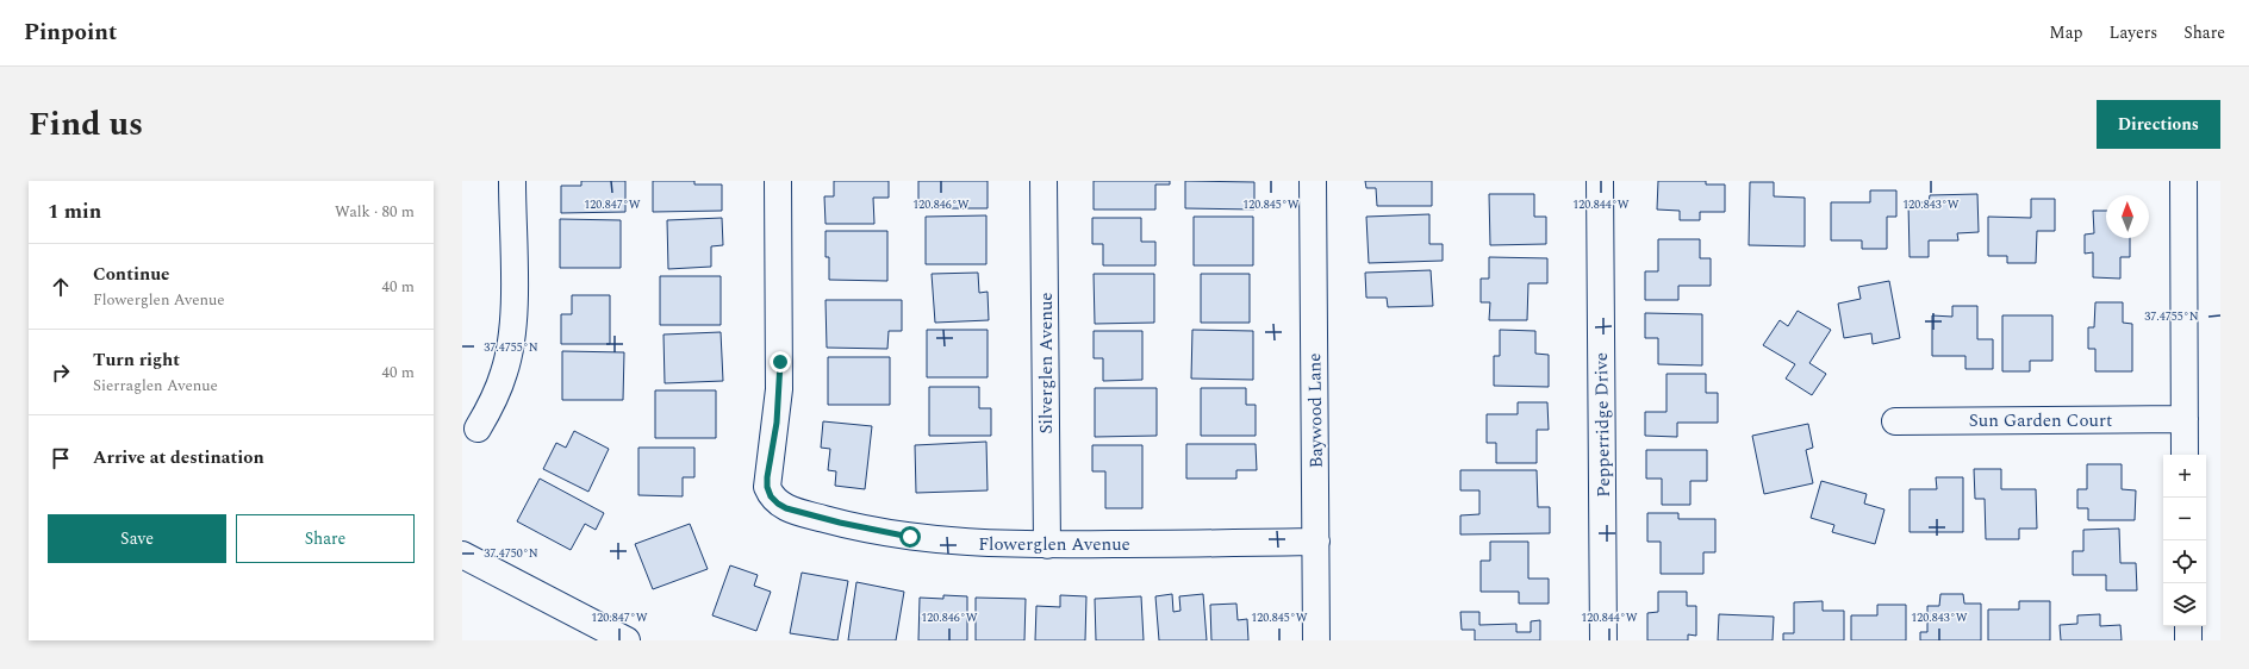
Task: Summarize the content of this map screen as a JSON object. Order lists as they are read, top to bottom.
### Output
{
  "streets": {
    "street": [
      "Silverglen Avenue",
      "Baywood Lane",
      "Sun Garden Court",
      "Pepperridge Drive",
      "Flowerglen Avenue"
    ]
  },
  "crossings": [
    ["Silverglen Avenue", "Flowerglen Avenue"],
    ["Baywood Lane", "Flowerglen Avenue"]
  ],
  "north": "top",
  "page": {
    "header": "Pinpoint",
    "nav": ["Map", "Layers", "Share"],
    "title": "Find us",
    "buttons": [
      "Directions",
      ["Save", "Share"]
    ],
    "heading": ["1 min", "Walk · 80 m"],
    "list": [
      ["Continue", "Flowerglen Avenue", "40 m"],
      ["Turn right", "Sierraglen Avenue", "40 m"],
      "Arrive at destination"
    ],
    "map_buttons": ["+", "−"]
  },
  "coordinates": [
    "120.847°W",
    "120.846°W",
    "120.845°W",
    "120.844°W",
    "120.843°W",
    "37.4755°N",
    "37.4750°N"
  ]
}
